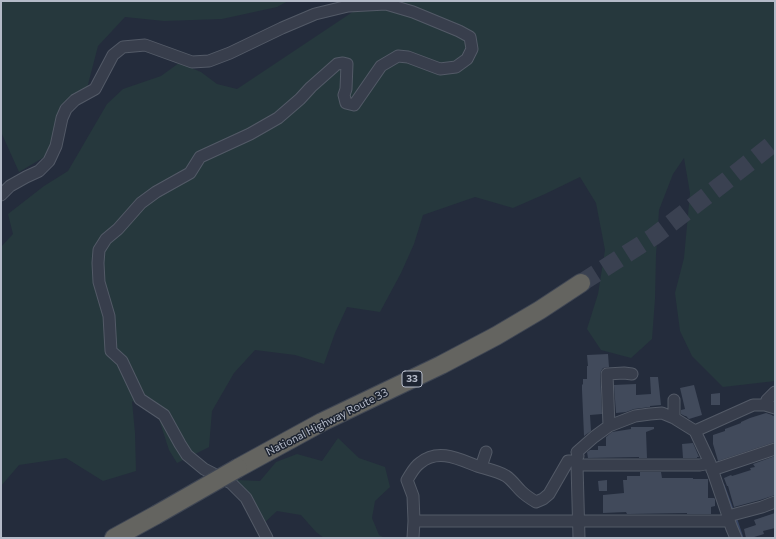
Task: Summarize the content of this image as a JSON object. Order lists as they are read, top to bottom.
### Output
{
  "streets": {
    "highway": ["33", "National Highway Route 33"]
  }
}
